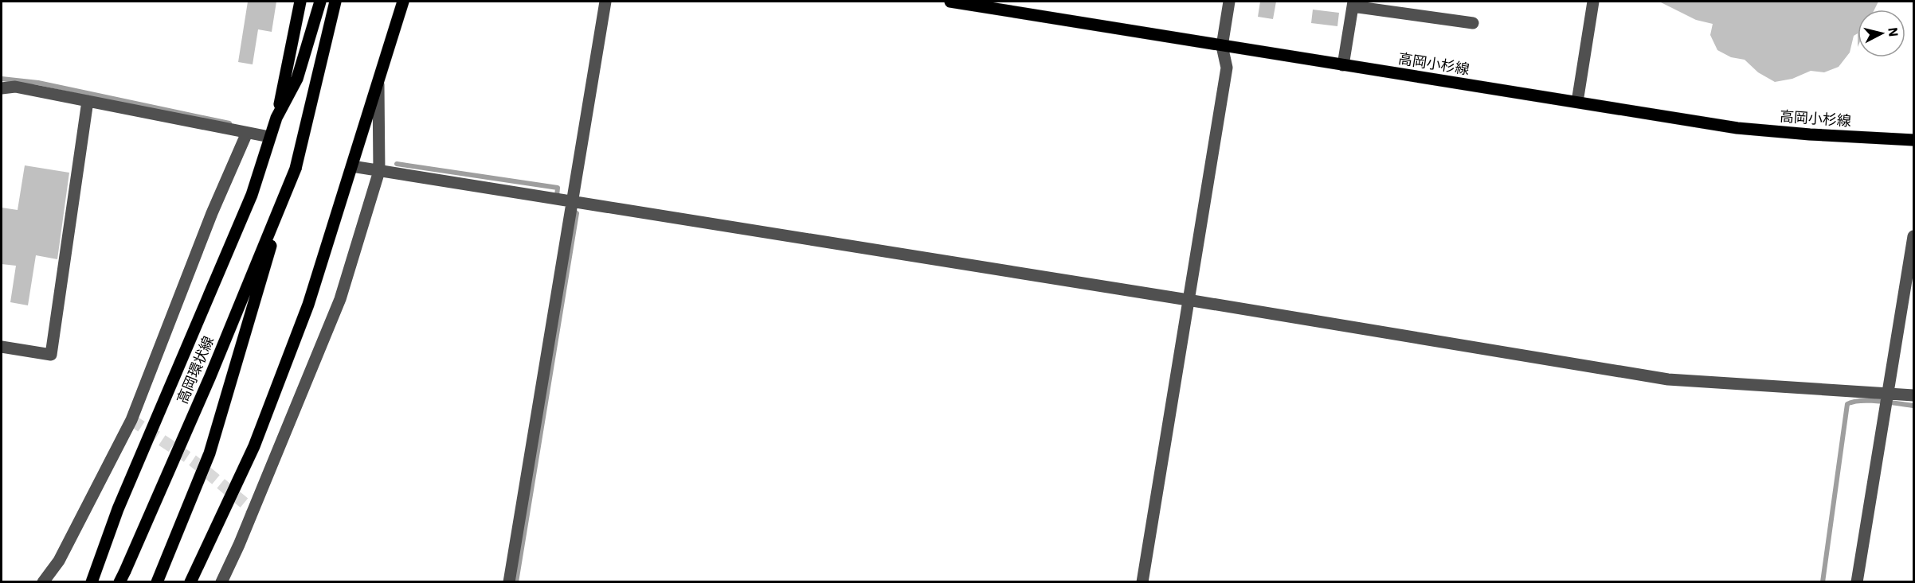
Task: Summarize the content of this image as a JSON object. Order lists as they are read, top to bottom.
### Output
{
  "streets": {
    "main road": ["高岡小杉線", "高岡環状線"]
  },
  "north": "right"
}
